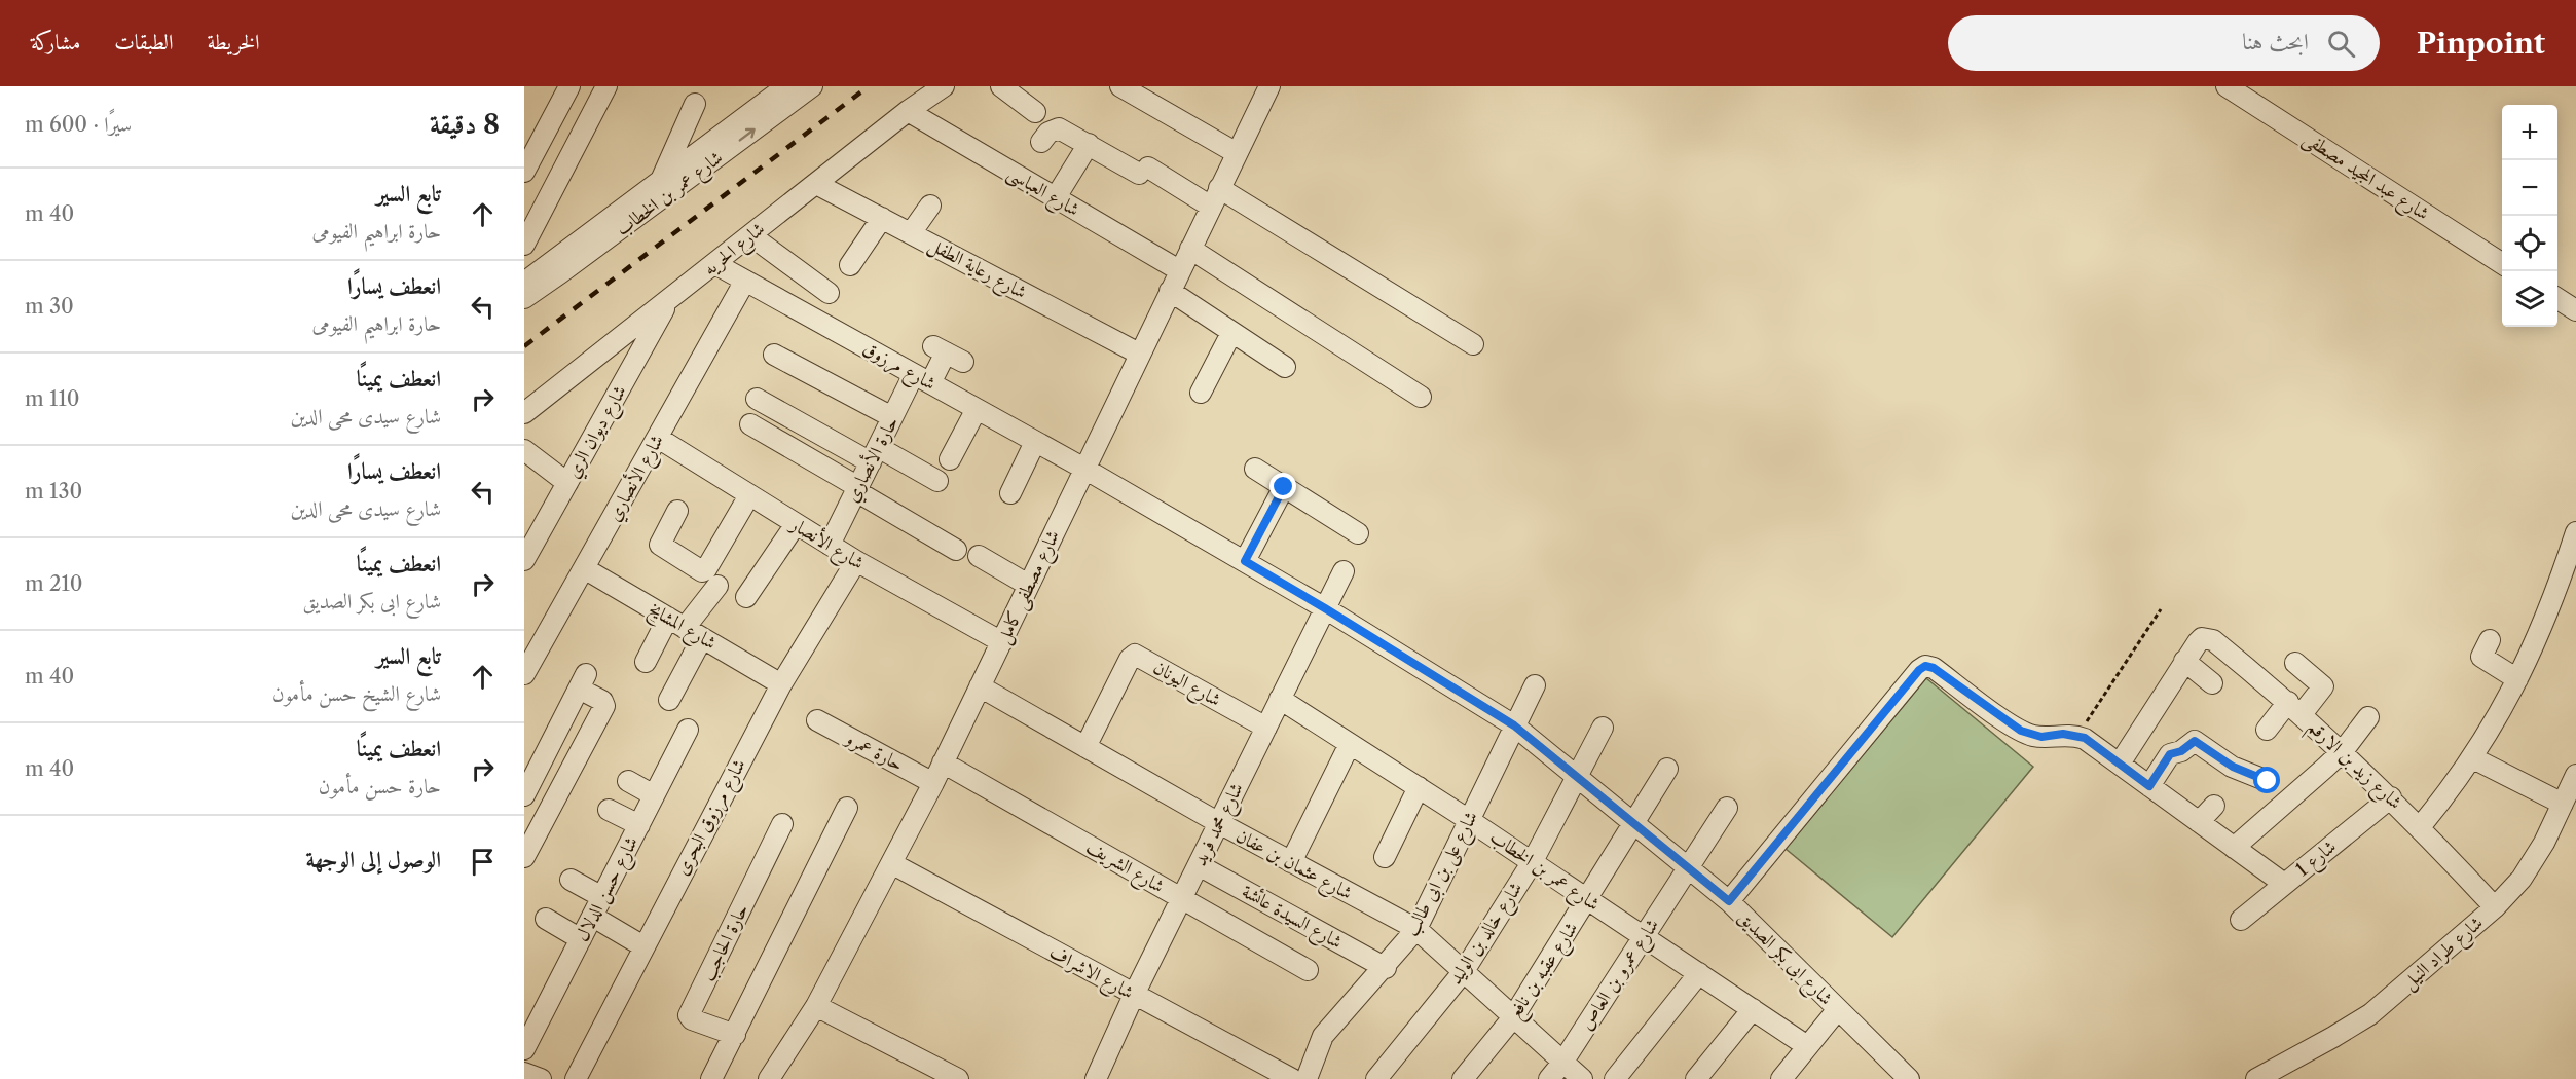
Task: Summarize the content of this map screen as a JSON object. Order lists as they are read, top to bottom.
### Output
{
  "streets": {
    "street": [
      "شارع عبد المجيد مصطفى",
      "شارع العباسى",
      "شارع عمر بن الخطاب",
      "شارع الحريه",
      "شارع رعاية الطفل",
      "شارع مرزوق",
      "شارع ديوان الري",
      "حارة الأنصاري",
      "شارع الأنصاري",
      "شارع الأنصار",
      "شارع مصطفى كامل",
      "شارع المشايخ",
      "شارع اليونان",
      "حارة عمرو",
      "شارع زيد بن الارقم",
      "شارع مرزوق البحرى",
      "شارع محمد فريد",
      "شارع 1",
      "شارع عثمان بن عفان",
      "شارع الشريف",
      "شارع على بن ابى طالب",
      "شارع حسن الدلال",
      "شارع السيدة عائشة",
      "شارع خالد بن الوليد",
      "حارة الحاجب",
      "شارع طراد النيل",
      "شارع ابى بكر الصديق",
      "شارع عقبه بن نافع",
      "شارع الاشراف",
      "شارع عمرو بن العاص"
    ]
  },
  "crossings": [
    ["شارع العباسى", "شارع الحريه"],
    ["شارع العباسى", "شارع مصطفى كامل"],
    ["شارع عمر بن الخطاب", "شارع محمد فريد"],
    ["شارع عمر بن الخطاب", "شارع على بن ابى طالب"],
    ["شارع عمر بن الخطاب", "شارع خالد بن الوليد"],
    ["شارع عمر بن الخطاب", "شارع عقبه بن نافع"],
    ["شارع عمر بن الخطاب", "شارع عمرو بن العاص"],
    ["شارع الحريه", "شارع رعاية الطفل"],
    ["شارع الحريه", "شارع مرزوق"],
    ["شارع الحريه", "شارع ديوان الري"],
    ["شارع رعاية الطفل", "شارع مصطفى كامل"],
    ["شارع مرزوق", "حارة الأنصاري"],
    ["شارع مرزوق", "شارع الأنصاري"],
    ["شارع مرزوق", "شارع مصطفى كامل"],
    ["شارع مرزوق", "شارع ابى بكر الصديق"],
    ["حارة الأنصاري", "شارع الأنصار"],
    ["شارع الأنصاري", "شارع الأنصار"],
    ["شارع الأنصاري", "شارع المشايخ"],
    ["شارع الأنصار", "شارع مصطفى كامل"],
    ["شارع الأنصار", "شارع مرزوق البحرى"],
    ["شارع مصطفى كامل", "حارة عمرو"],
    ["شارع مصطفى كامل", "شارع عثمان بن عفان"],
    ["شارع مصطفى كامل", "شارع الشريف"],
    ["شارع مصطفى كامل", "شارع الاشراف"],
    ["شارع المشايخ", "شارع مرزوق البحرى"],
    ["شارع اليونان", "شارع محمد فريد"],
    ["شارع اليونان", "شارع عثمان بن عفان"],
    ["شارع زيد بن الارقم", "شارع 1"],
    ["شارع زيد بن الارقم", "شارع طراد النيل"],
    ["شارع محمد فريد", "شارع عثمان بن عفان"],
    ["شارع محمد فريد", "شارع الشريف"],
    ["شارع محمد فريد", "شارع السيدة عائشة"],
    ["شارع محمد فريد", "شارع ابى بكر الصديق"],
    ["شارع محمد فريد", "شارع الاشراف"],
    ["شارع عثمان بن عفان", "شارع على بن ابى طالب"],
    ["شارع عثمان بن عفان", "شارع خالد بن الوليد"],
    ["شارع عثمان بن عفان", "شارع عقبه بن نافع"],
    ["شارع عثمان بن عفان", "شارع عمرو بن العاص"],
    ["شارع على بن ابى طالب", "شارع السيدة عائشة"],
    ["شارع على بن ابى طالب", "شارع ابى بكر الصديق"],
    ["شارع خالد بن الوليد", "شارع ابى بكر الصديق"],
    ["شارع ابى بكر الصديق", "شارع عقبه بن نافع"],
    ["شارع ابى بكر الصديق", "شارع عمرو بن العاص"]
  ],
  "page": {
    "header": "Pinpoint",
    "search": "ابحث هنا",
    "nav": ["الخريطة", "الطبقات", "مشاركة"],
    "heading": ["8 دقيقة", "سيرًا · 600 m"],
    "map_buttons": ["+", "−"],
    "list": [
      ["تابع السير", "حارة ابراهيم الفيومى", "40 m"],
      ["انعطف يسارًا", "حارة ابراهيم الفيومى", "30 m"],
      ["انعطف يمينًا", "شارع سيدى محى الدين", "110 m"],
      ["انعطف يسارًا", "شارع سيدى محى الدين", "130 m"],
      ["انعطف يمينًا", "شارع ابى بكر الصديق", "210 m"],
      ["تابع السير", "شارع الشيخ حسن مأمون", "40 m"],
      ["انعطف يمينًا", "حارة حسن مأمون", "40 m"],
      "الوصول إلى الوجهة"
    ]
  }
}
